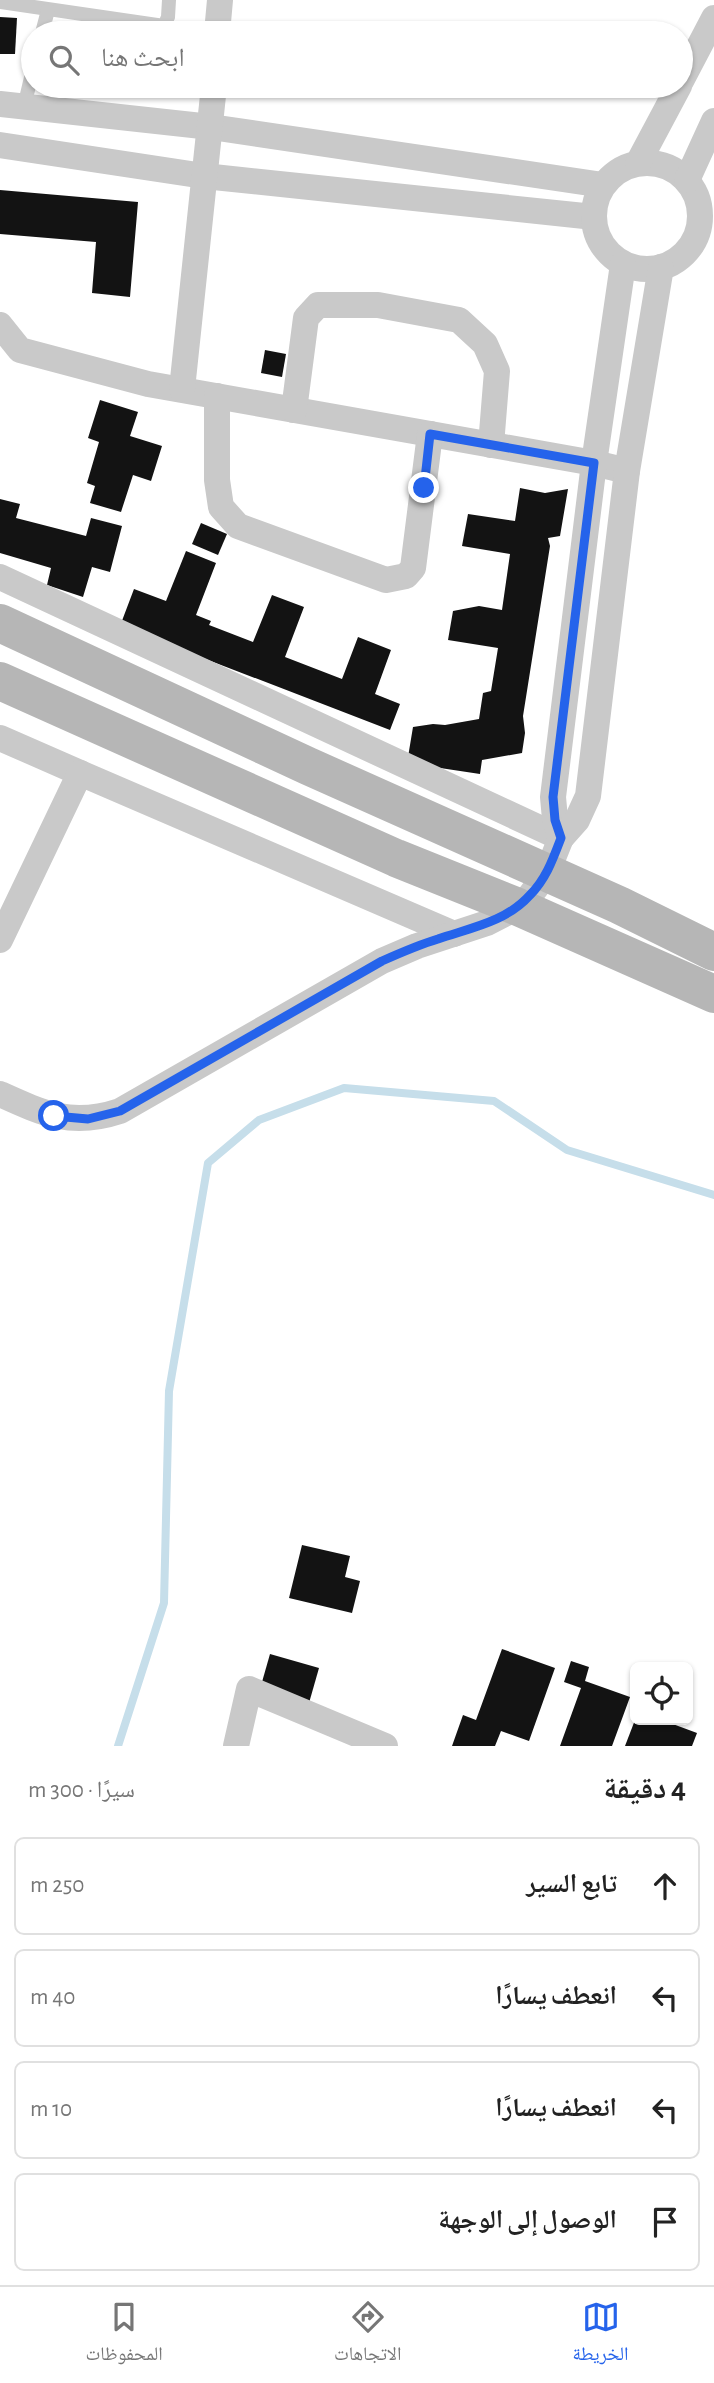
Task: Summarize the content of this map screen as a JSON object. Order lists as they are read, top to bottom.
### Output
{
  "page": {
    "search": "ابحث هنا",
    "heading": ["4 دقيقة", "سيرًا · 300 m"],
    "list": [
      ["تابع السير", "250 m"],
      ["انعطف يسارًا", "40 m"],
      ["انعطف يسارًا", "10 m"],
      "الوصول إلى الوجهة"
    ],
    "nav": ["الخريطة", "الاتجاهات", "المحفوظات"]
  }
}
